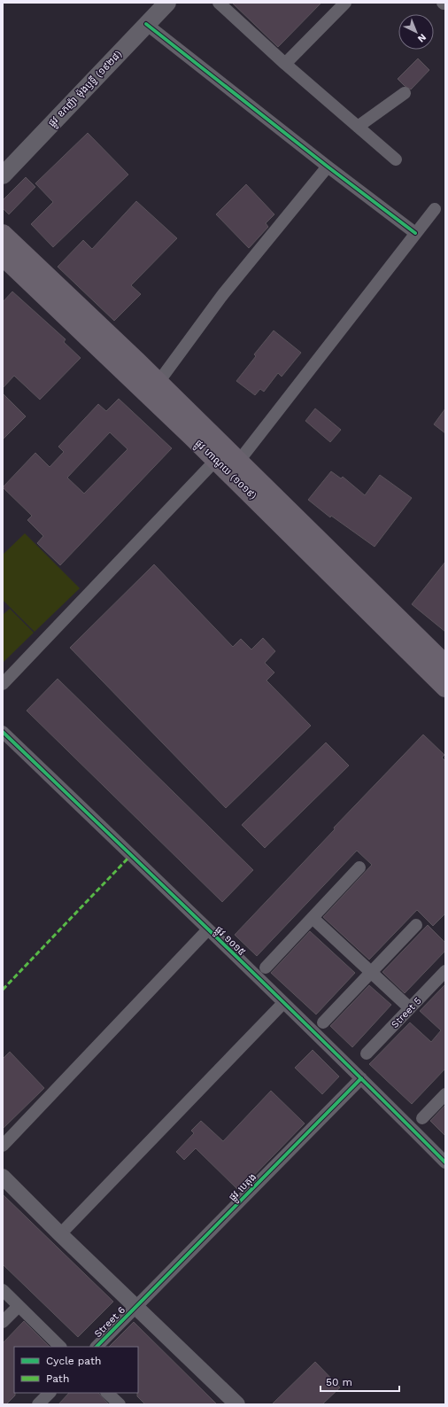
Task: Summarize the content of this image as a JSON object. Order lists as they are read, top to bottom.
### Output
{
  "streets": {
    "main road": ["ផ្លូវ ឧកញ៉ា ម៉ុងឫទ្ធី (១៩២៨)", "ផ្លូវ ហាណូយ (១០១៩)"],
    "street": [
      "ផ្លូវ ១០១៥",
      "Street 5",
      "ផ្លូវ បេតុង",
      "Street 6"
    ]
  },
  "crossings": [
    ["ផ្លូវ ១០១៥", "ផ្លូវ បេតុង"],
    ["ផ្លូវ បេតុង", "Street 6"]
  ],
  "legend": ["Cycle path", "Path"],
  "scale_bar": "50 m",
  "north": "bottom right"
}
